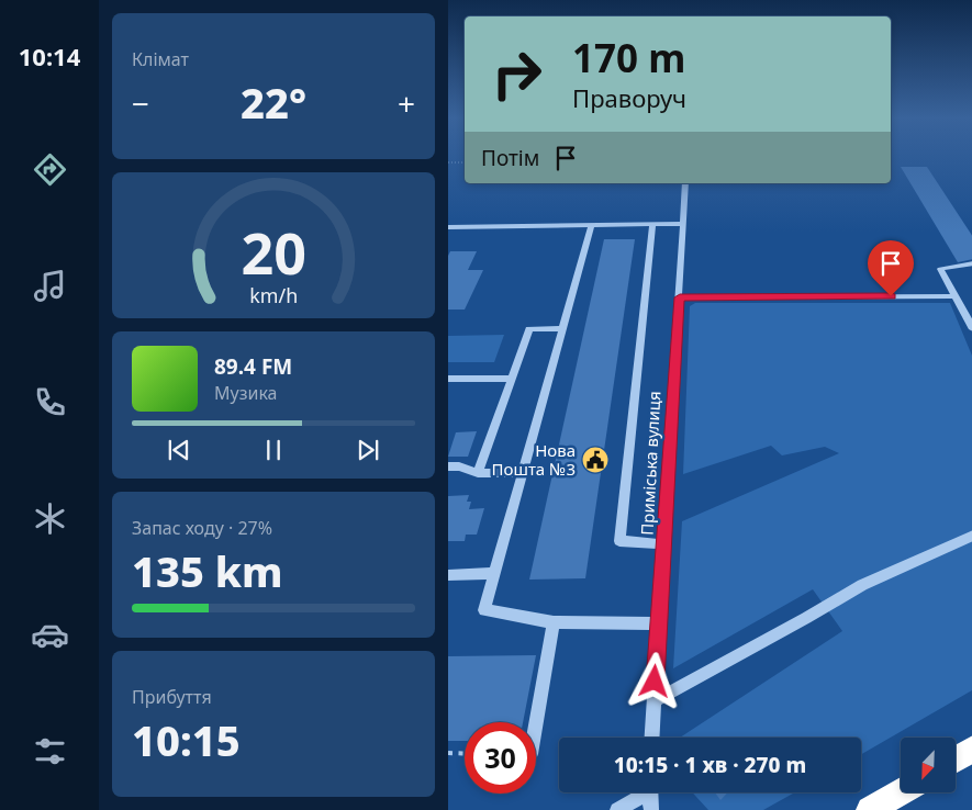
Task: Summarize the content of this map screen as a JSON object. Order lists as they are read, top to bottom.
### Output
{
  "streets": {
    "street": ["Приміська вулиця"]
  },
  "places": {
    "public building": ["Нова Пошта №3"]
  },
  "north": "bottom left",
  "page": {
    "tabs": "10:14",
    "tile": [
      "Клімат",
      ["Запас ходу · 27%", "135 km"],
      ["Прибуття", "10:15"]
    ],
    "turn": ["170 m", "Праворуч"],
    "heat": ["−", "22°", "+"],
    "then": "Потім",
    "song": ["89.4 FM", "Музика"],
    "limit": "30",
    "trip": "10:15 · 1 хв · 270 m",
    "gauge": ["20", "km/h"]
  }
}
